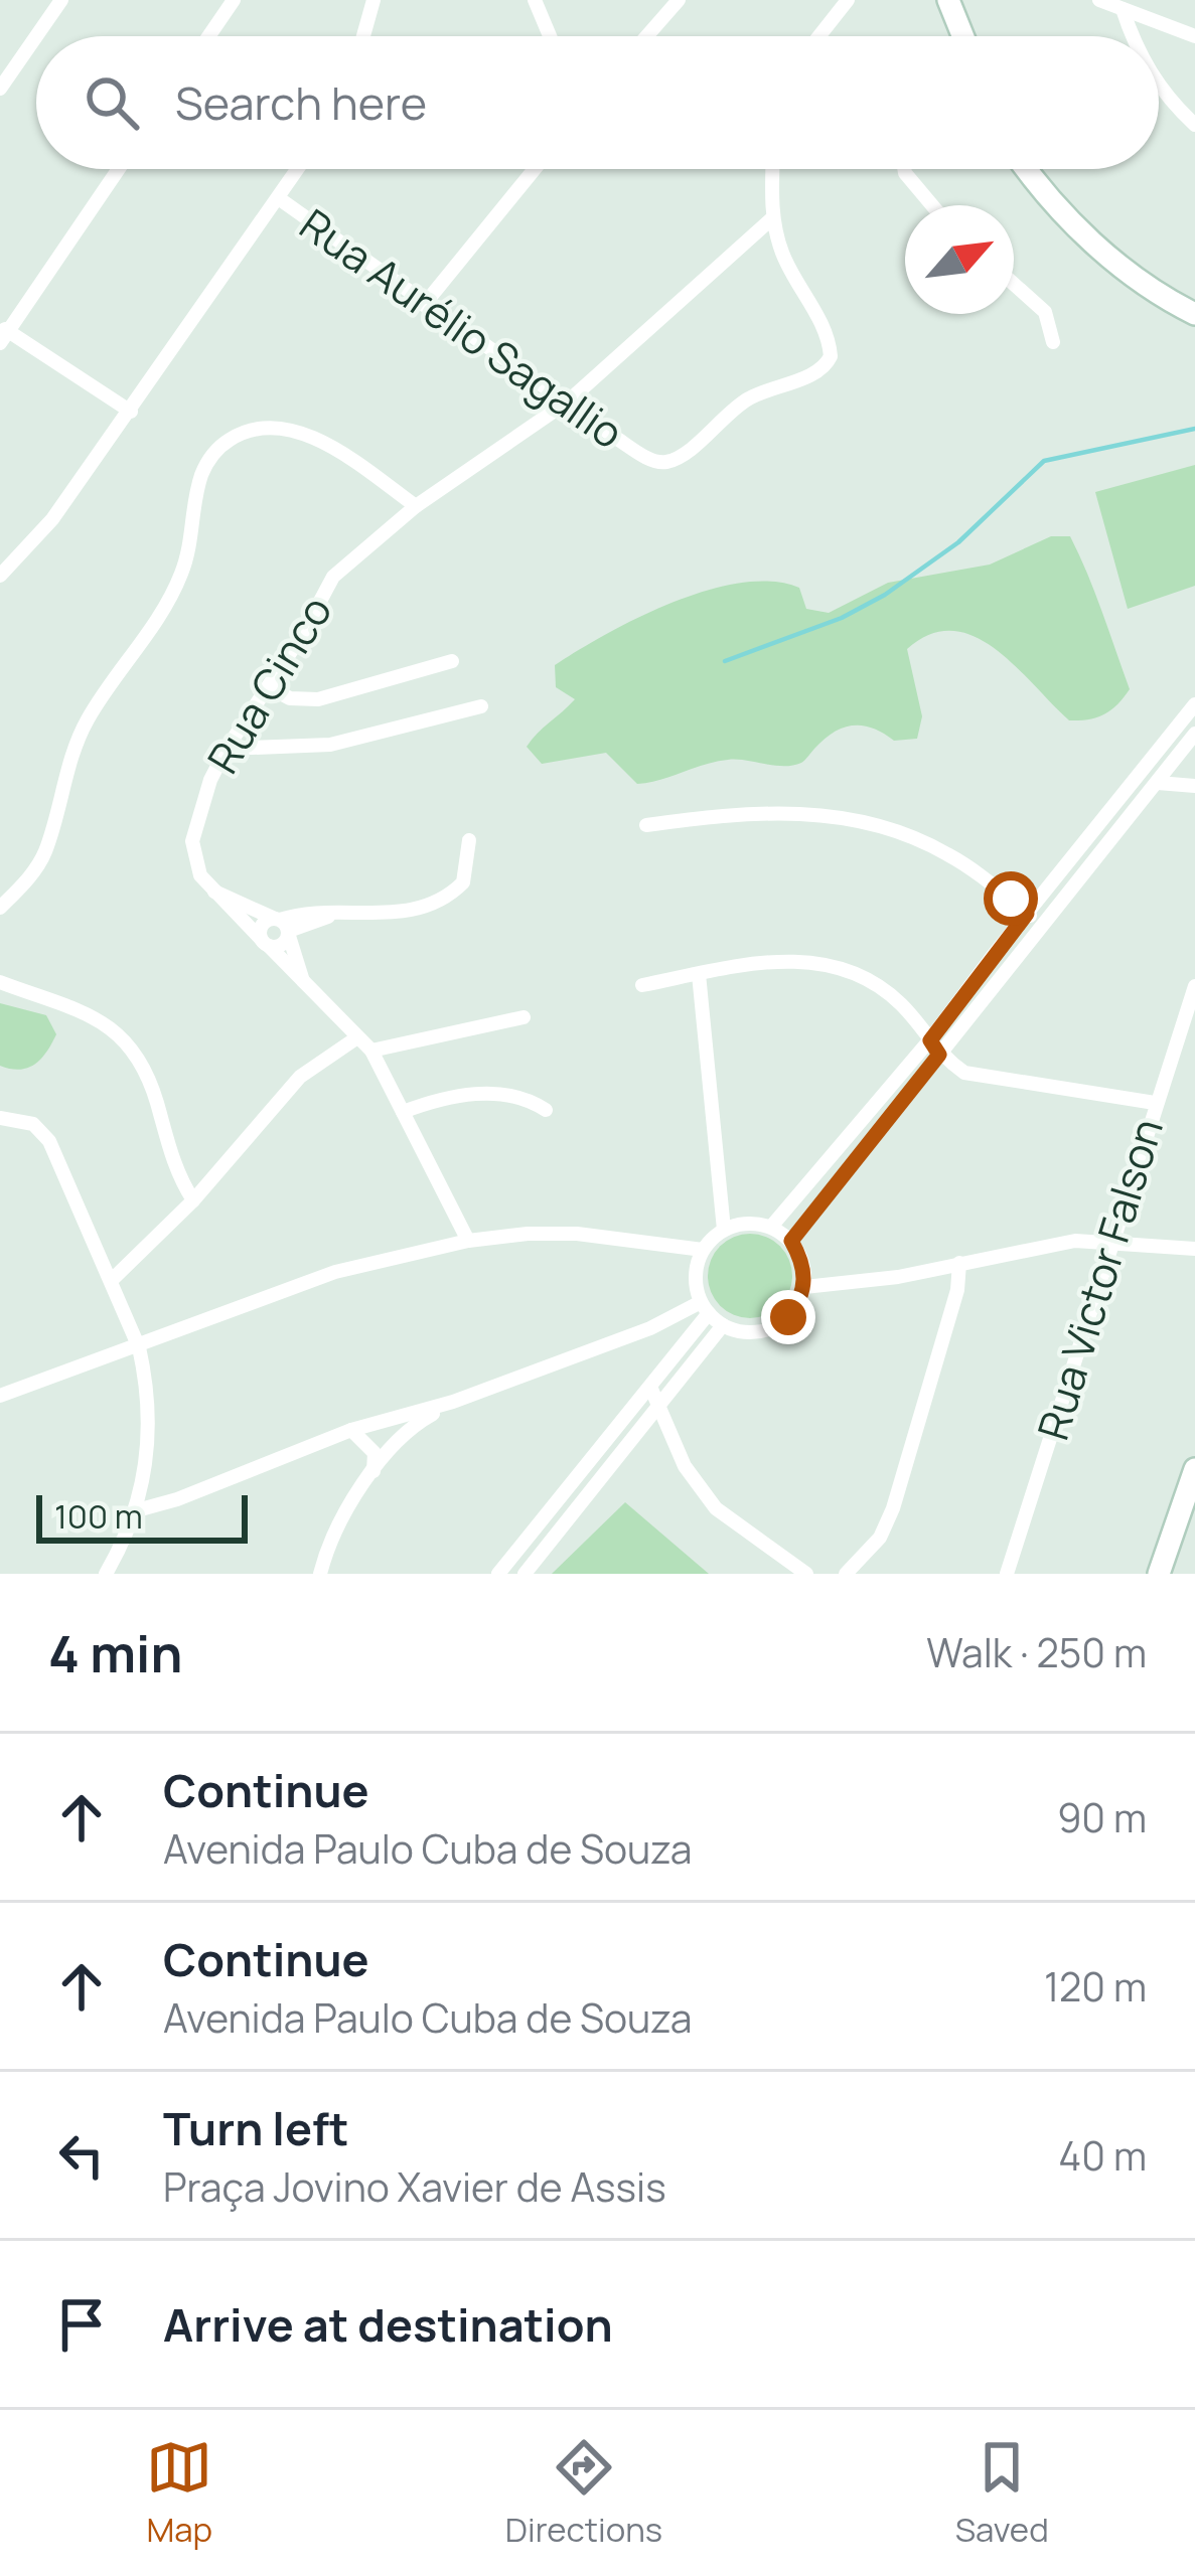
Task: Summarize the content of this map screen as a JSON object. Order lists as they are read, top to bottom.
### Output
{
  "streets": {
    "street": ["Rua Aurélio Sagallio", "Rua Cinco", "Rua Victor Falson"]
  },
  "crossings": [
    ["Rua Aurélio Sagallio", "Rua Cinco"]
  ],
  "scale_bar": "100 m",
  "north": "top right",
  "page": {
    "search": "Search here",
    "scale": "100 m",
    "heading": ["4 min", "Walk · 250 m"],
    "list": [
      ["Continue", "Avenida Paulo Cuba de Souza", "90 m"],
      ["Continue", "Avenida Paulo Cuba de Souza", "120 m"],
      ["Turn left", "Praça Jovino Xavier de Assis", "40 m"],
      "Arrive at destination"
    ],
    "nav": ["Map", "Directions", "Saved"]
  }
}
